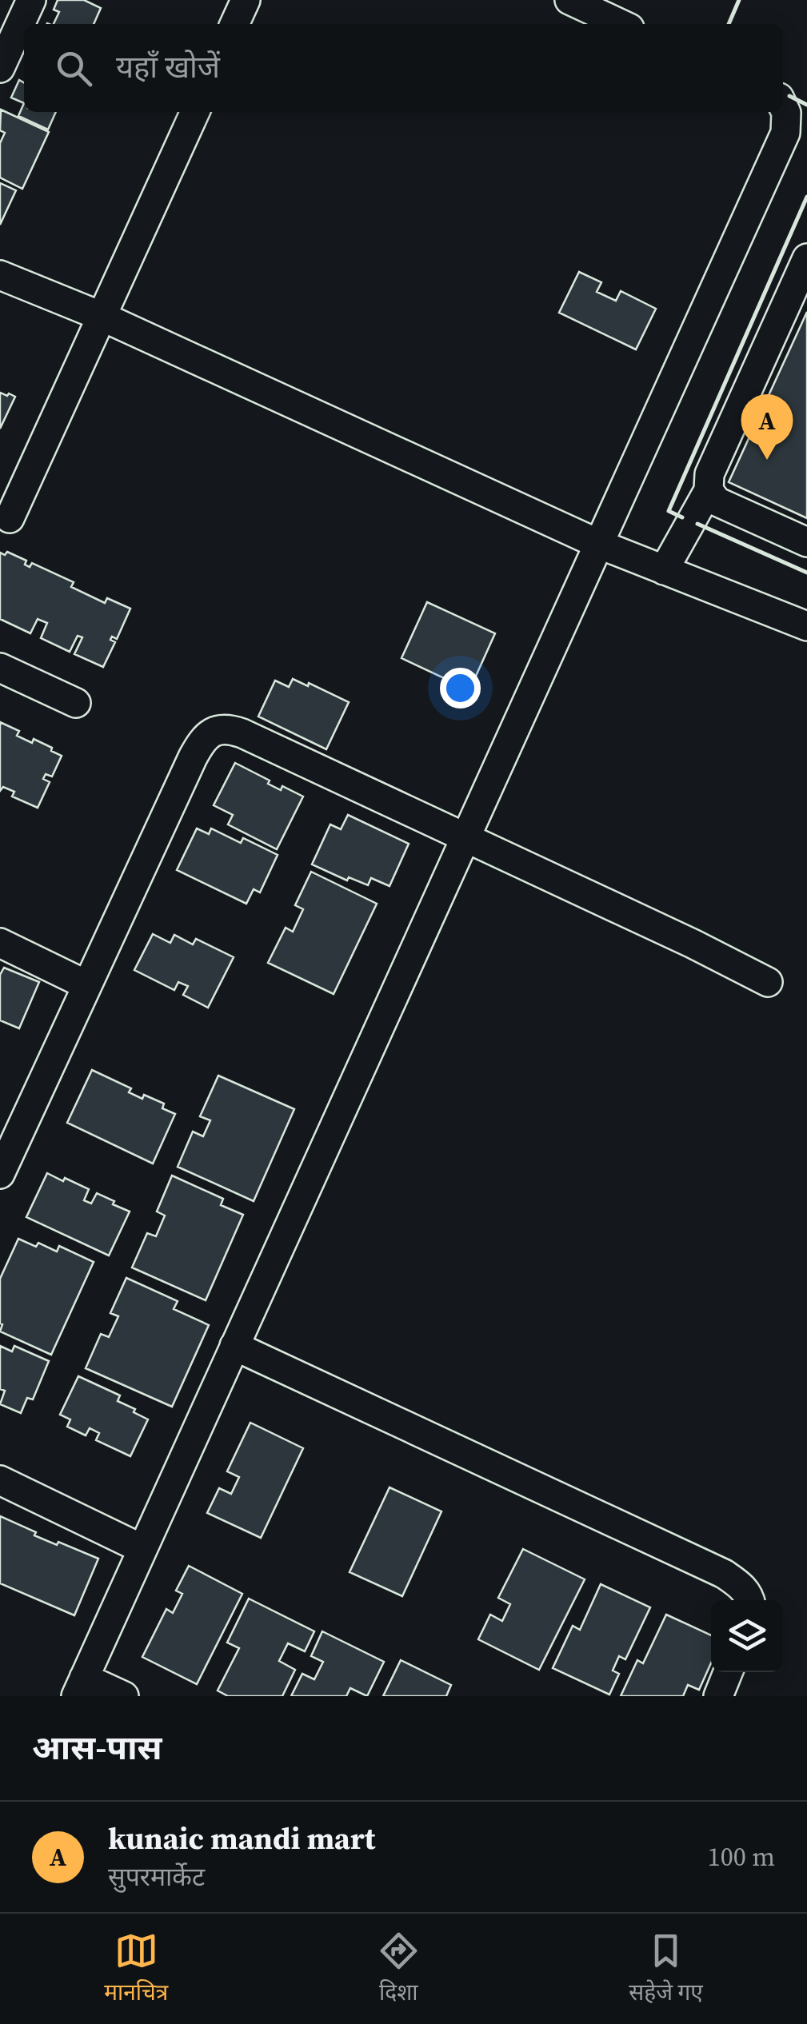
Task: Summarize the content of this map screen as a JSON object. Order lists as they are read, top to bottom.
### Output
{
  "page": {
    "search": "यहाँ खोजें",
    "pins": "A",
    "heading": "आस-पास",
    "list": [
      {
        "mark": "A",
        "name": "kunaic mandi mart",
        "note": "सुपरमार्केट",
        "value": "100 m"
      }
    ],
    "nav": ["मानचित्र", "दिशा", "सहेजे गए"]
  }
}
